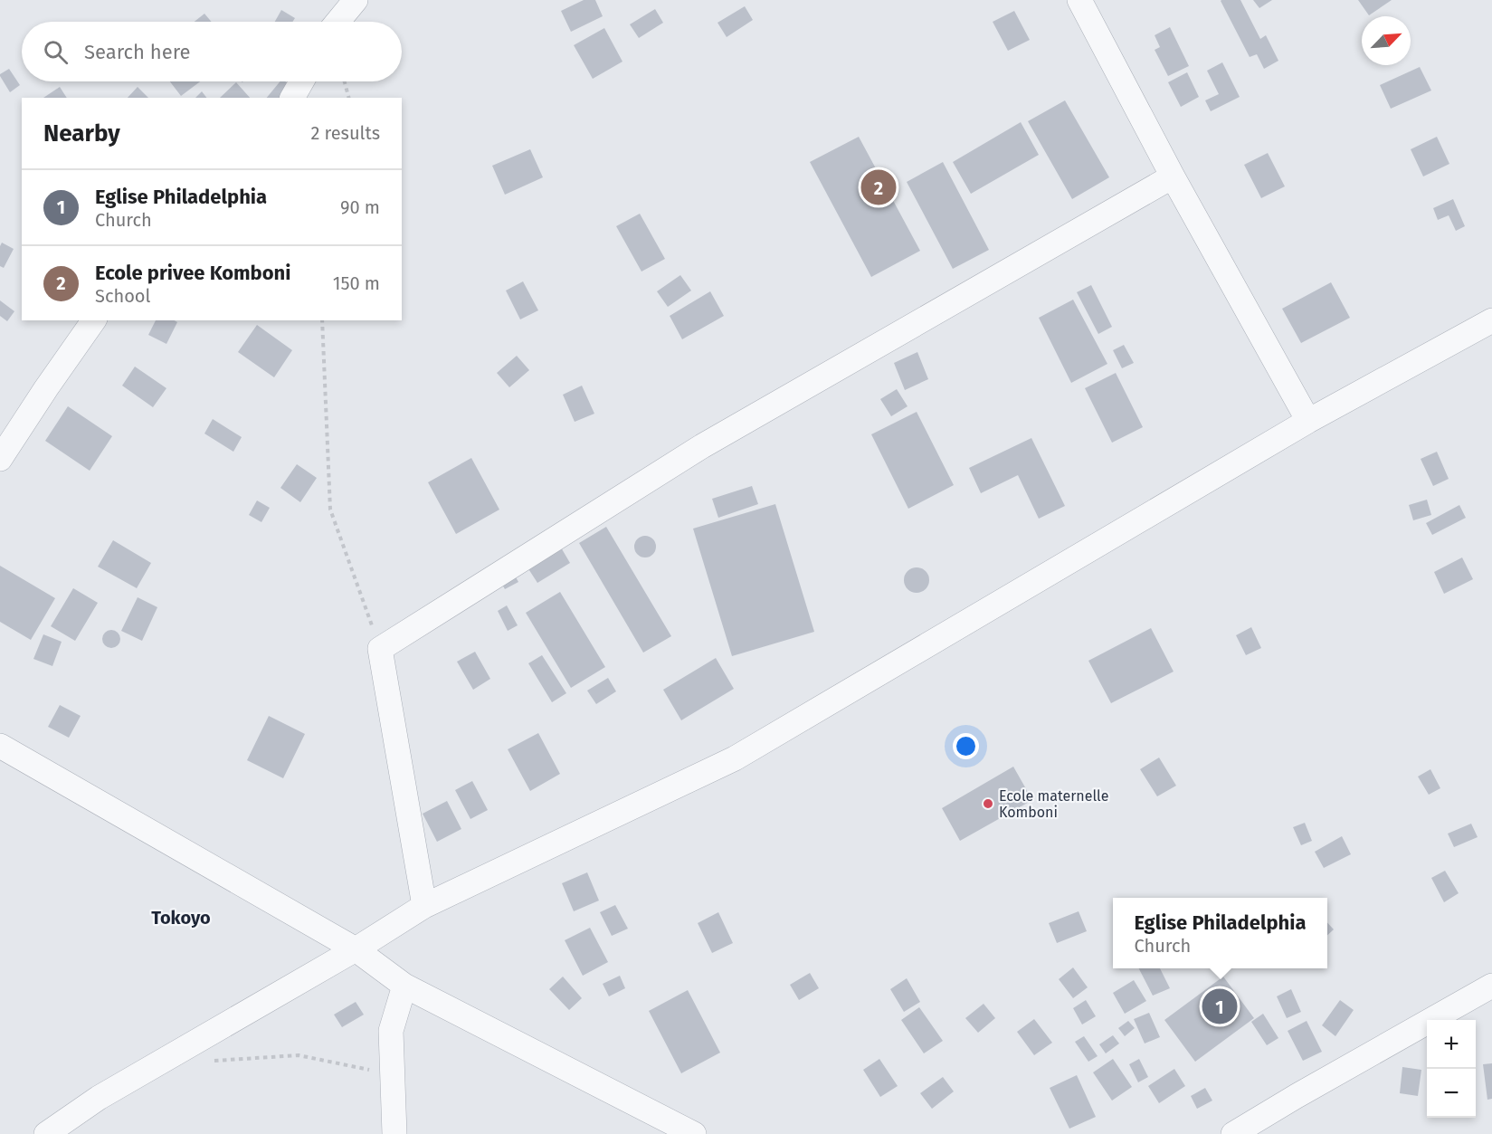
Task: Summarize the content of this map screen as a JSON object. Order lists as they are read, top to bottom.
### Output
{
  "districts": ["Tokoyo"],
  "places": ["Ecole maternelle Komboni"],
  "north": "top right",
  "page": {
    "search": "Search here",
    "heading": ["Nearby", "2 results"],
    "pins": ["2", "1"],
    "list": [
      {
        "mark": "1",
        "name": "Eglise Philadelphia",
        "note": "Church",
        "value": "90 m"
      },
      {
        "mark": "2",
        "name": "Ecole privee Komboni",
        "note": "School",
        "value": "150 m"
      }
    ],
    "popup": ["Eglise Philadelphia", "Church"],
    "map_buttons": ["+", "−"]
  }
}
